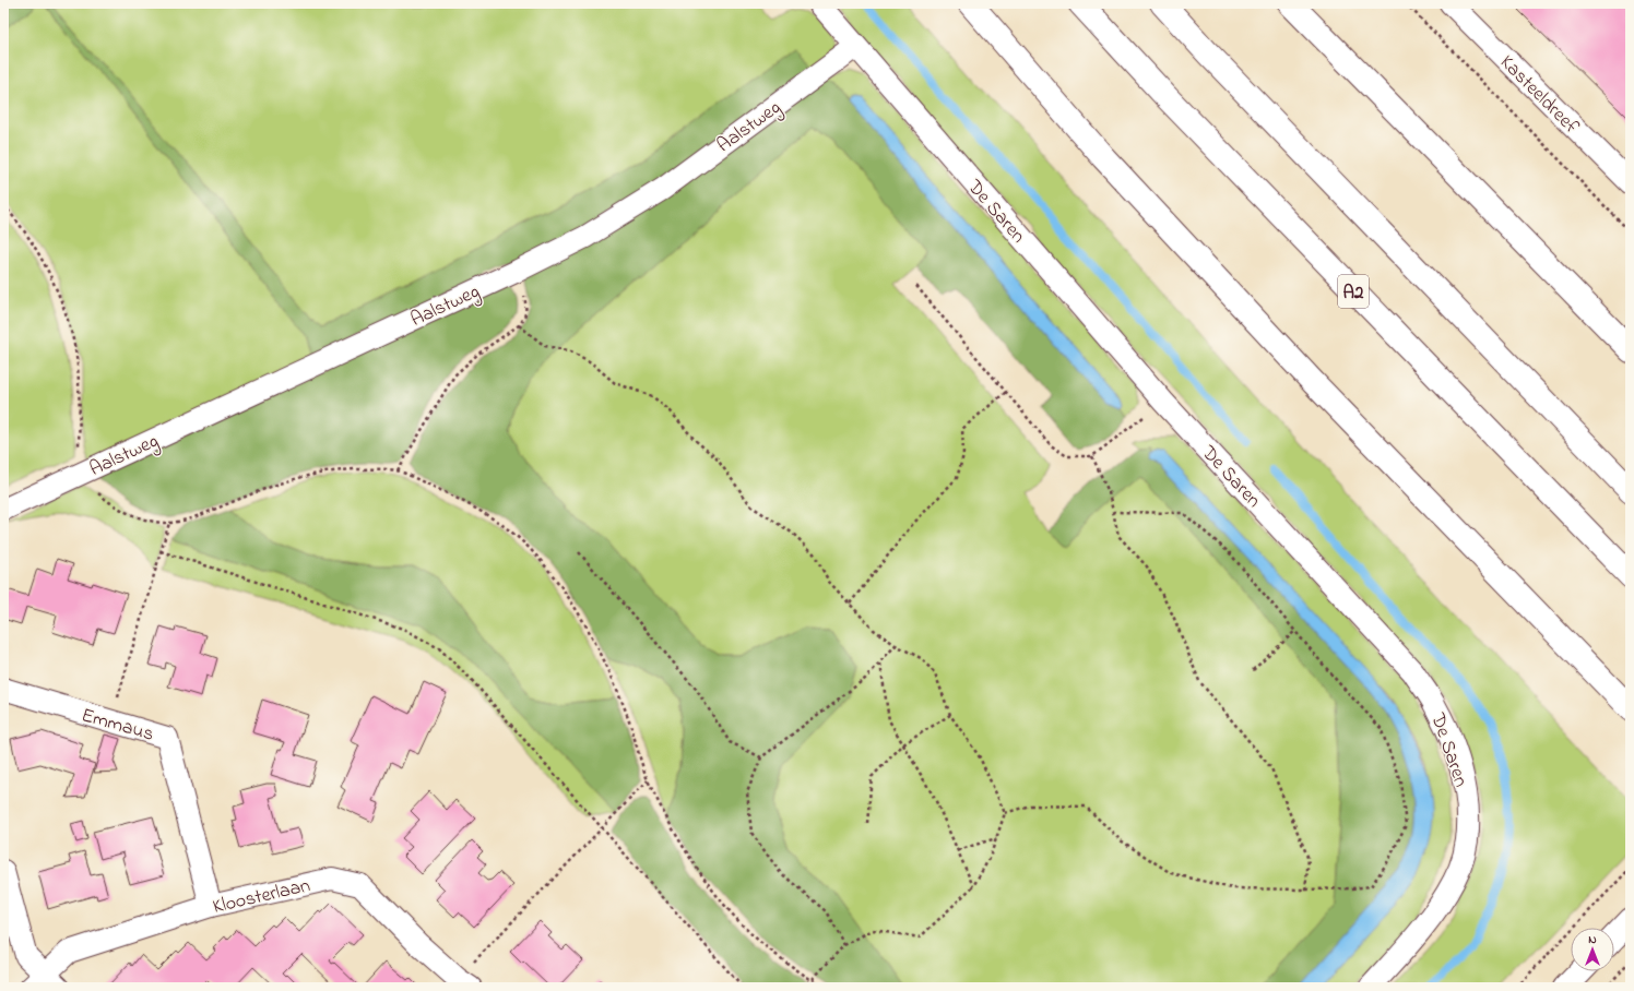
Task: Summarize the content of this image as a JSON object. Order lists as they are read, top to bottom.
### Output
{
  "streets": {
    "main road": ["A2"],
    "street": [
      "Kasteeldreef",
      "Aalstweg",
      "De Saren",
      "Emmaus",
      "Kloosterlaan"
    ]
  },
  "crossings": [
    ["Aalstweg", "De Saren"],
    ["Emmaus", "Kloosterlaan"]
  ],
  "north": "top"
}
